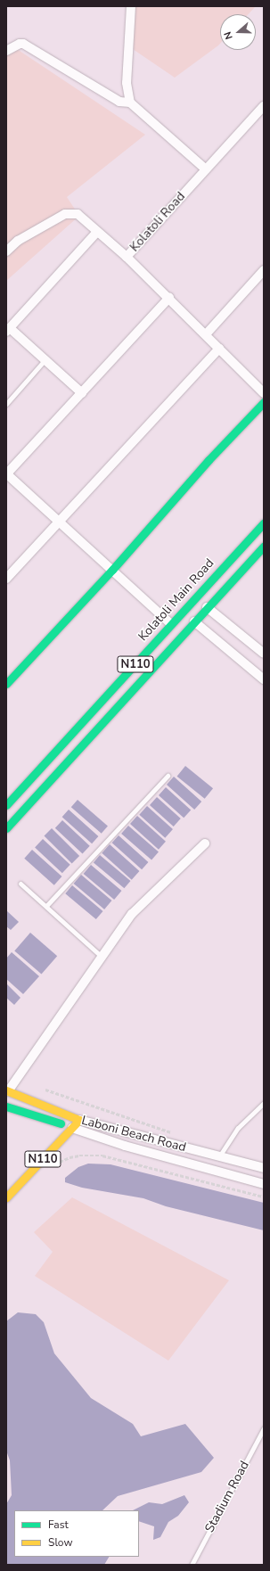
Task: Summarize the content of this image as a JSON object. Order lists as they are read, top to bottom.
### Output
{
  "streets": {
    "main road": ["Kolatoli Main Road", "N110", "Laboni Beach Road"],
    "street": ["Kolatoli Road"],
    "lane": ["Stadium Road"]
  },
  "crossings": [
    ["N110", "Laboni Beach Road"]
  ],
  "legend": ["Fast", "Slow"],
  "north": "left"
}
